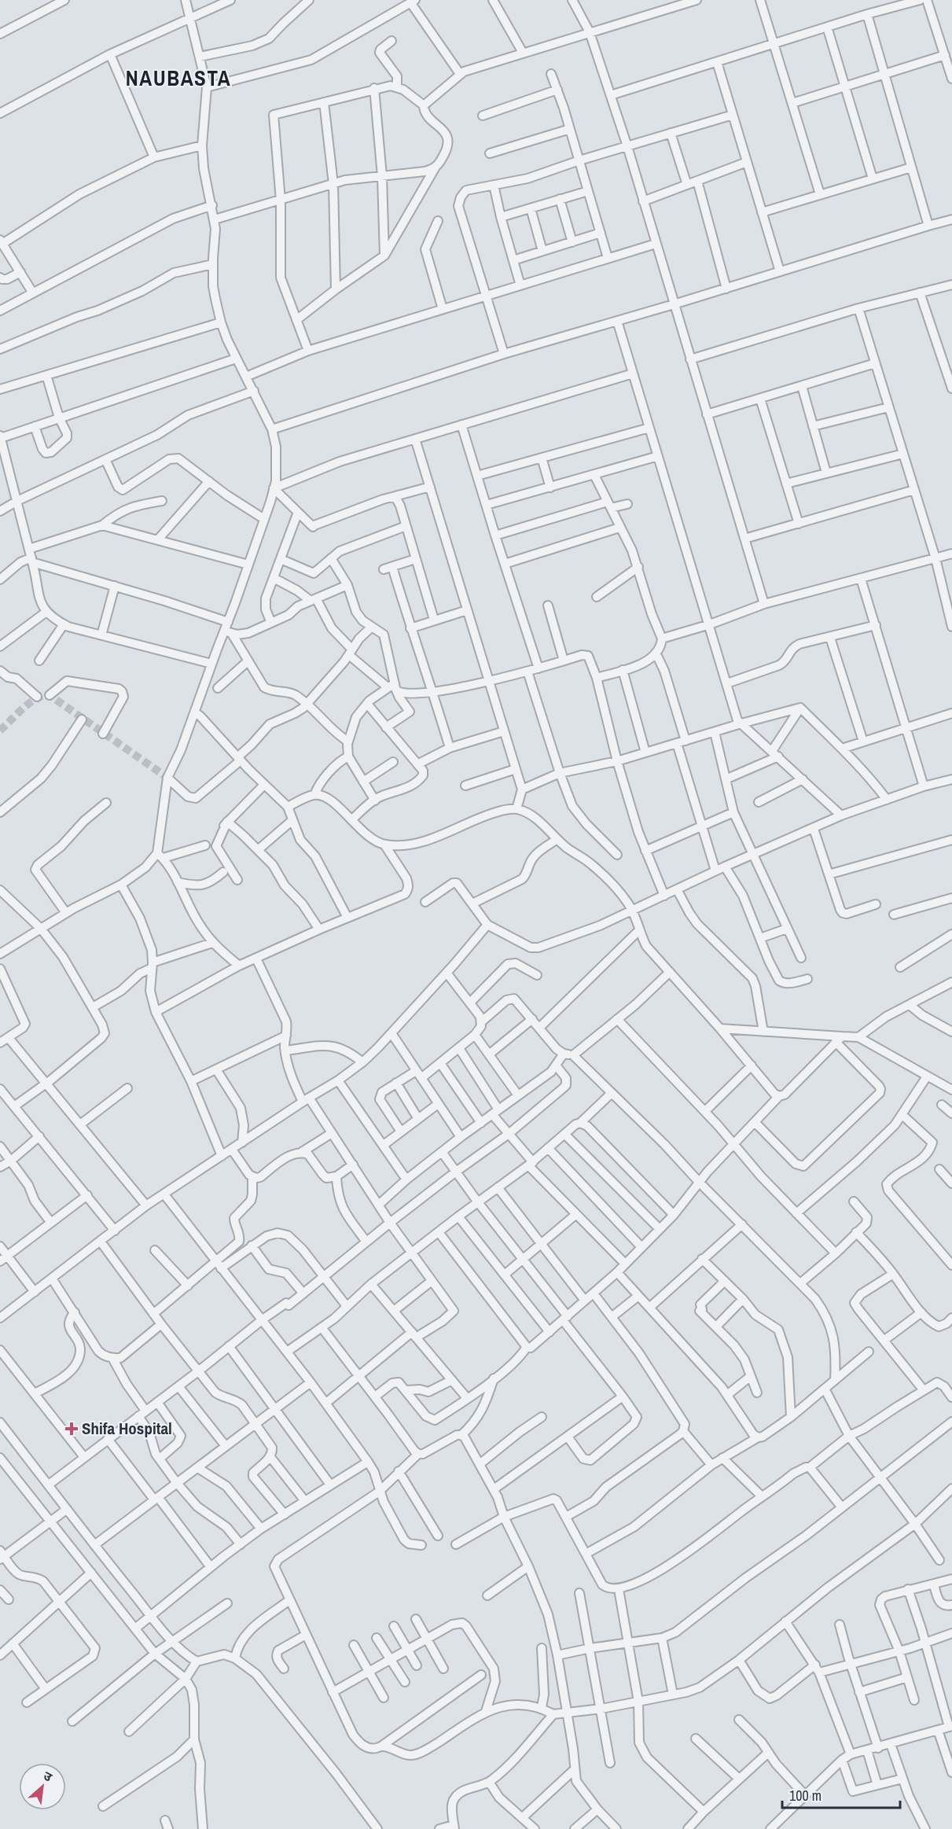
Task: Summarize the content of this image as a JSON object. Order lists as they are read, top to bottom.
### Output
{
  "districts": ["NAUBASTA"],
  "places": {
    "health": ["Shifa Hospital"]
  },
  "scale_bar": "100 m",
  "north": "top right"
}
